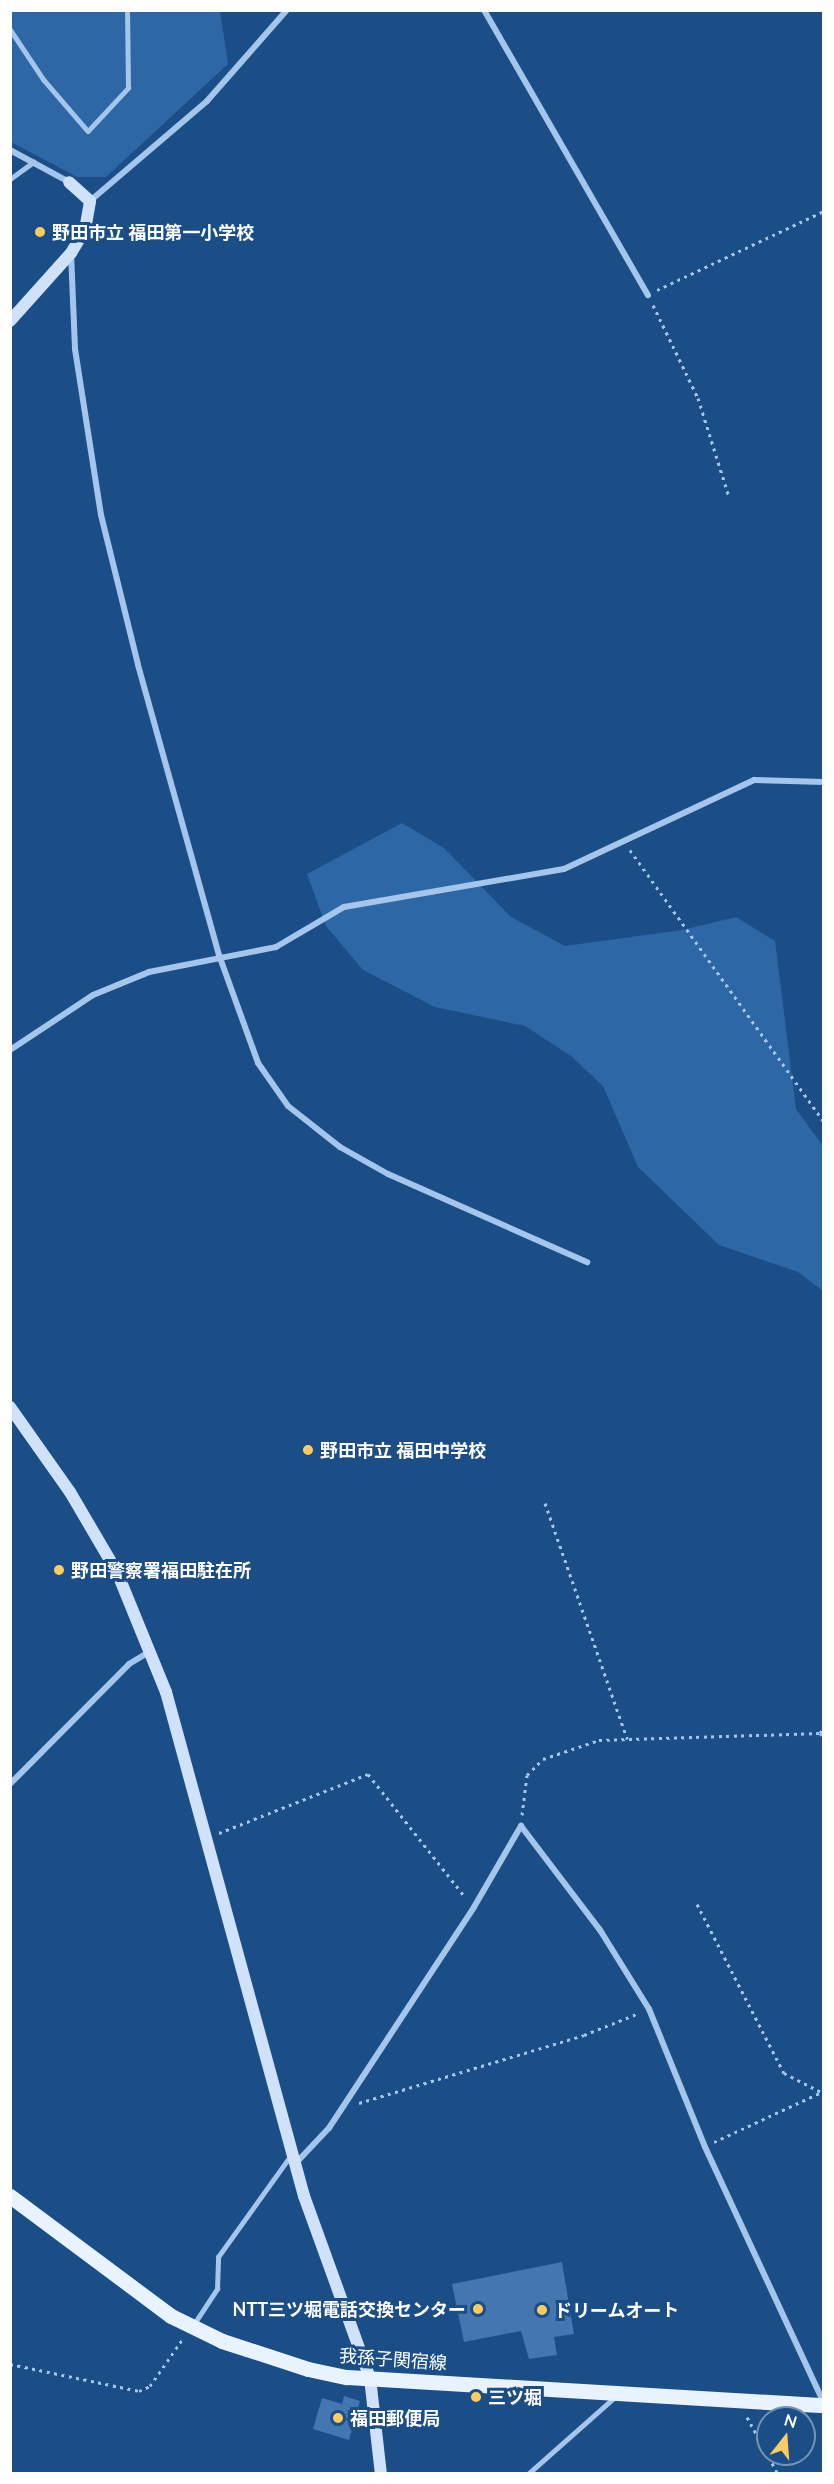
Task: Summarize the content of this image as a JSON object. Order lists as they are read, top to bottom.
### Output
{
  "streets": {
    "main road": ["我孫子関宿線"]
  },
  "places": [
    "野田市立 福田第一小学校",
    "野田市立 福田中学校",
    "野田警察署福田駐在所",
    "NTT三ツ堀電話交換センター",
    "ドリームオート",
    "三ツ堀",
    "福田郵便局"
  ],
  "north": "top"
}
